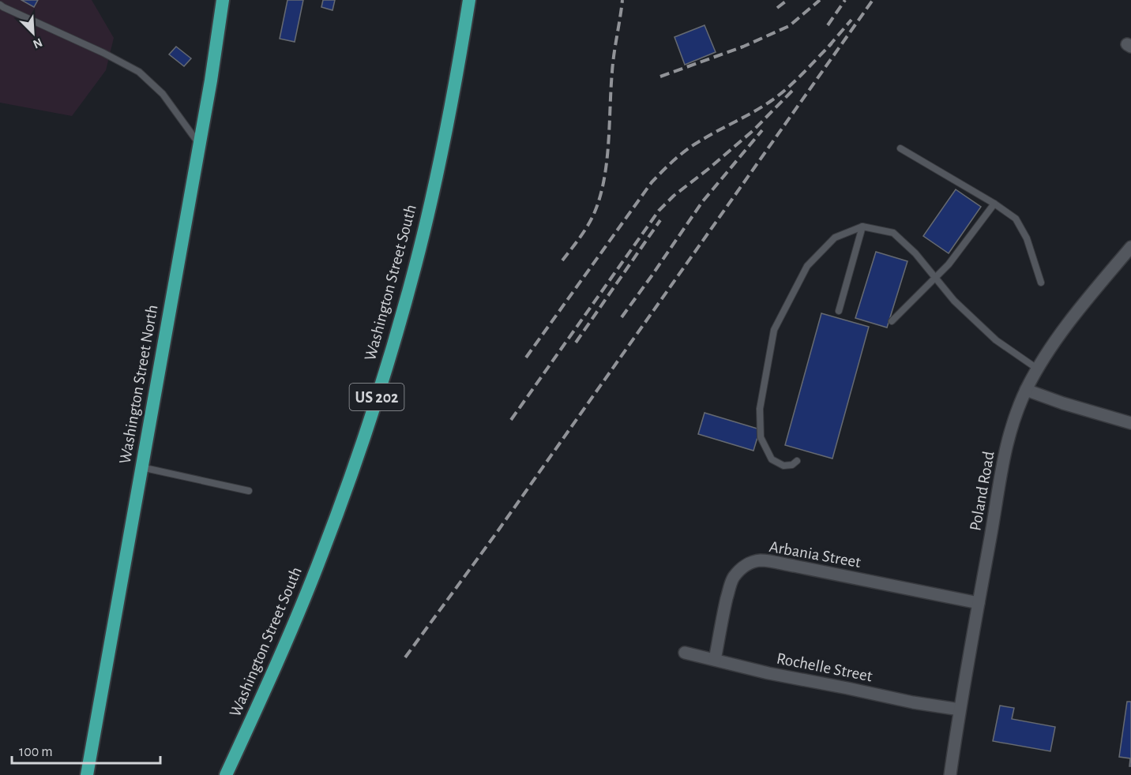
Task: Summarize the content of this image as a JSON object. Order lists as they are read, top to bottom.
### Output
{
  "streets": {
    "highway": ["Washington Street South", "Washington Street North", "US 202"],
    "street": ["Poland Road", "Arbania Street", "Rochelle Street"]
  },
  "crossings": [
    ["Poland Road", "Arbania Street"],
    ["Poland Road", "Rochelle Street"],
    ["Arbania Street", "Rochelle Street"]
  ],
  "scale_bar": "100 m",
  "north": "bottom right"
}
